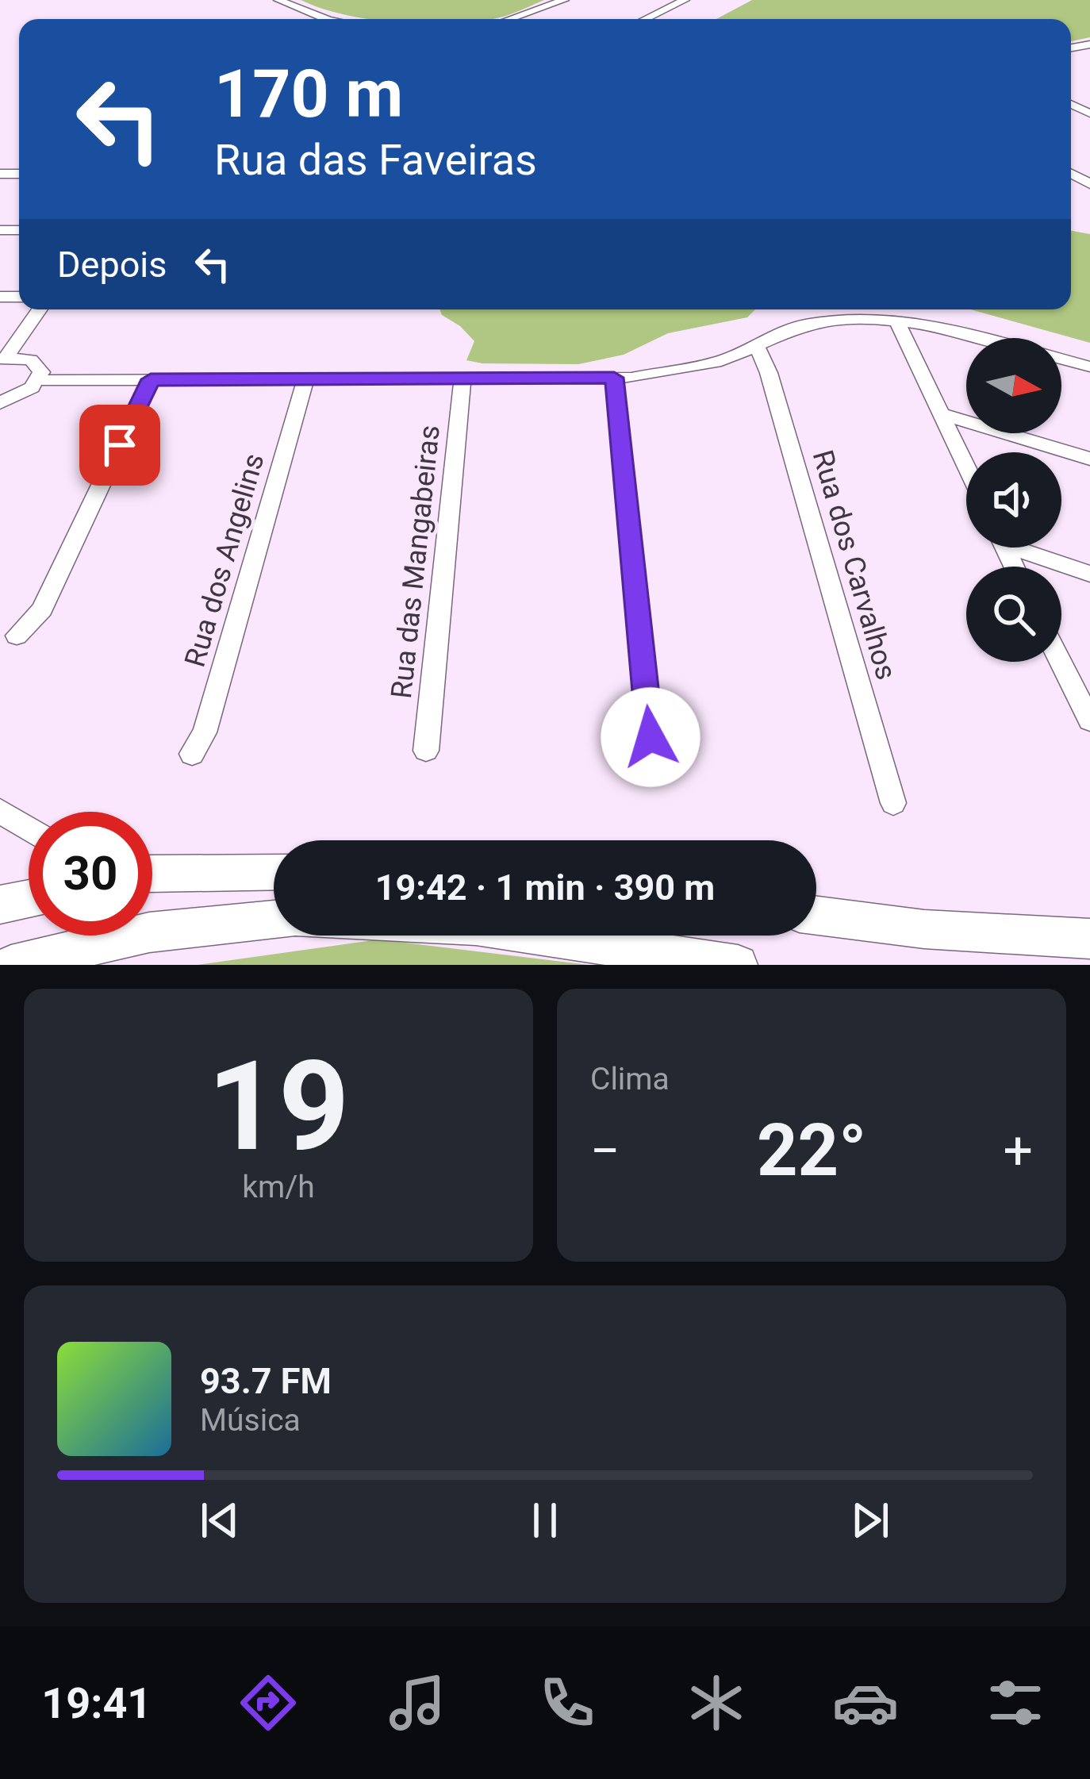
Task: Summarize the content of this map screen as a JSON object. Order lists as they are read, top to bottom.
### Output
{
  "streets": {
    "street": ["Rua dos Angelins", "Rua das Mangabeiras", "Rua dos Carvalhos"]
  },
  "north": "right",
  "page": {
    "turn": ["170 m", "Rua das Faveiras"],
    "then": "Depois",
    "limit": "30",
    "trip": "19:42 · 1 min · 390 m",
    "tile": [
      ["19", "km/h"],
      "Clima"
    ],
    "heat": ["−", "22°", "+"],
    "song": ["93.7 FM", "Música"],
    "tabs": "19:41"
  }
}
